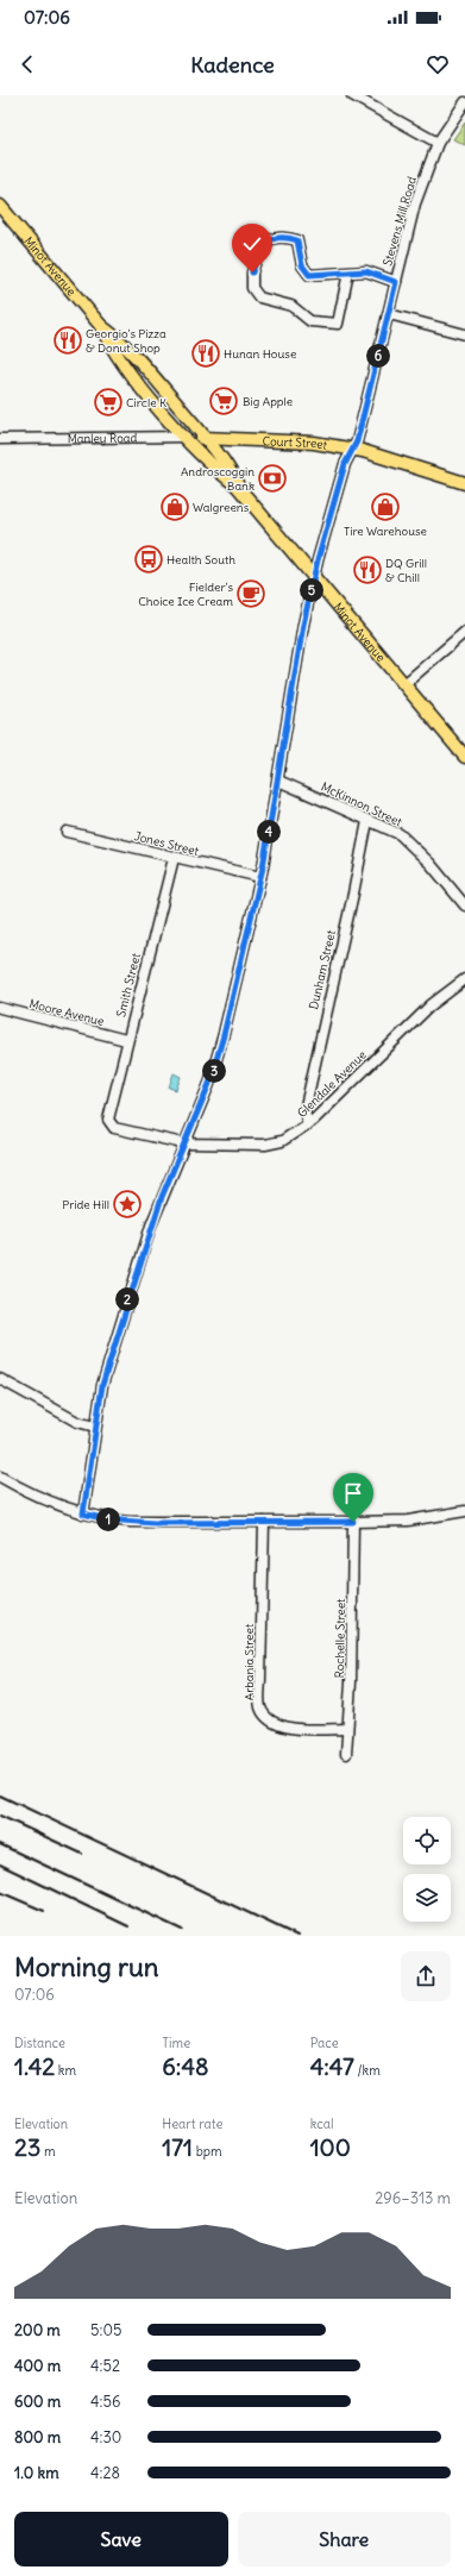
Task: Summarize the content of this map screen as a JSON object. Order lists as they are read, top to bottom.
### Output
{
  "streets": {
    "main road": ["Minot Avenue", "Manley Road", "Court Street"],
    "street": [
      "Stevens Mill Road",
      "McKinnon Street",
      "Jones Street",
      "Dunham Street",
      "Smith Street",
      "Moore Avenue",
      "Glendale Avenue",
      "Rochelle Street",
      "Arbania Street"
    ]
  },
  "crossings": [
    ["Stevens Mill Road", "Minot Avenue"],
    ["Stevens Mill Road", "Court Street"],
    ["Stevens Mill Road", "McKinnon Street"],
    ["Stevens Mill Road", "Jones Street"],
    ["Stevens Mill Road", "Glendale Avenue"],
    ["Minot Avenue", "Manley Road"],
    ["Minot Avenue", "Court Street"],
    ["Manley Road", "Court Street"],
    ["McKinnon Street", "Dunham Street"],
    ["Jones Street", "Smith Street"],
    ["Dunham Street", "Glendale Avenue"],
    ["Smith Street", "Moore Avenue"],
    ["Smith Street", "Glendale Avenue"],
    ["Rochelle Street", "Arbania Street"]
  ],
  "places": {
    "restaurant": ["Georgio's Pizza & Donut Shop", "Hunan House", "DQ Grill & Chill"],
    "supermarket": ["Big Apple", "Circle K"],
    "bank": ["Androscoggin Bank"],
    "shop": ["Walgreens", "Tire Warehouse"],
    "bus stop": ["Health South"],
    "cafe": ["Fielder's Choice Ice Cream"],
    "place": ["Pride Hill"]
  },
  "page": {
    "status": "07:06",
    "header": "Kadence",
    "pins": [
      "6",
      "5",
      "4",
      "3",
      "2",
      "1"
    ],
    "heading": ["Morning run", "07:06"],
    "stats": [
      ["Distance", "1.42 km"],
      ["Time", "6:48"],
      ["Pace", "4:47 /km"],
      ["Elevation", "23 m"],
      ["Heart rate", "171 bpm"],
      ["kcal", "100"]
    ],
    "chart": ["Elevation", "296–313 m"],
    "list": [
      {
        "name": "200 m",
        "note": "5:05"
      },
      {
        "name": "400 m",
        "note": "4:52"
      },
      {
        "name": "600 m",
        "note": "4:56"
      },
      {
        "name": "800 m",
        "note": "4:30"
      },
      {
        "name": "1.0 km",
        "note": "4:28"
      }
    ],
    "buttons": ["Save", "Share"]
  }
}
